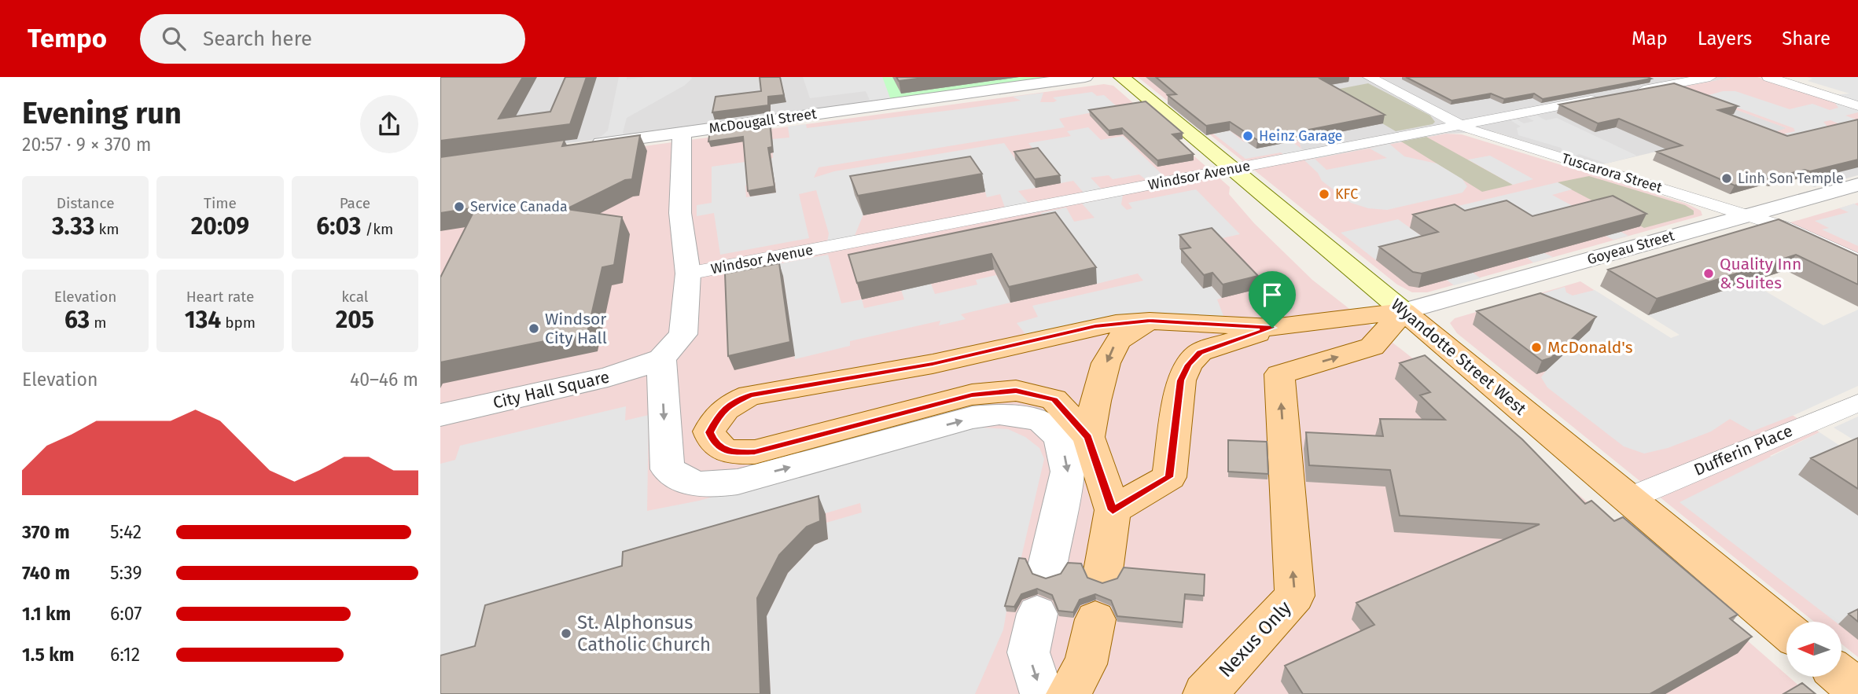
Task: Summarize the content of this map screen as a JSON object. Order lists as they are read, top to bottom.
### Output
{
  "streets": {
    "main road": ["Wyandotte Street West", "Nexus Only"],
    "street": [
      "McDougall Street",
      "Tuscarora Street",
      "Windsor Avenue",
      "Goyeau Street",
      "City Hall Square",
      "Dufferin Place"
    ]
  },
  "crossings": [
    ["Tuscarora Street", "Windsor Avenue"],
    ["Tuscarora Street", "Goyeau Street"],
    ["Windsor Avenue", "Wyandotte Street West"],
    ["Goyeau Street", "Wyandotte Street West"],
    ["Goyeau Street", "Nexus Only"],
    ["Wyandotte Street West", "Dufferin Place"],
    ["Wyandotte Street West", "Nexus Only"]
  ],
  "places": [
    "Heinz Garage",
    "Linh Son Temple",
    "KFC",
    "Service Canada",
    "Quality Inn & Suites",
    "Windsor City Hall",
    "McDonald's",
    "St. Alphonsus Catholic Church"
  ],
  "north": "left",
  "page": {
    "header": "Tempo",
    "search": "Search here",
    "nav": ["Map", "Layers", "Share"],
    "heading": ["Evening run", "20:57 · 9 × 370 m"],
    "stats": [
      ["Distance", "3.33 km"],
      ["Time", "20:09"],
      ["Pace", "6:03 /km"],
      ["Elevation", "63 m"],
      ["Heart rate", "134 bpm"],
      ["kcal", "205"]
    ],
    "chart": ["Elevation", "40–46 m"],
    "list": [
      {
        "name": "370 m",
        "note": "5:42"
      },
      {
        "name": "740 m",
        "note": "5:39"
      },
      {
        "name": "1.1 km",
        "note": "6:07"
      },
      {
        "name": "1.5 km",
        "note": "6:12"
      }
    ]
  }
}
